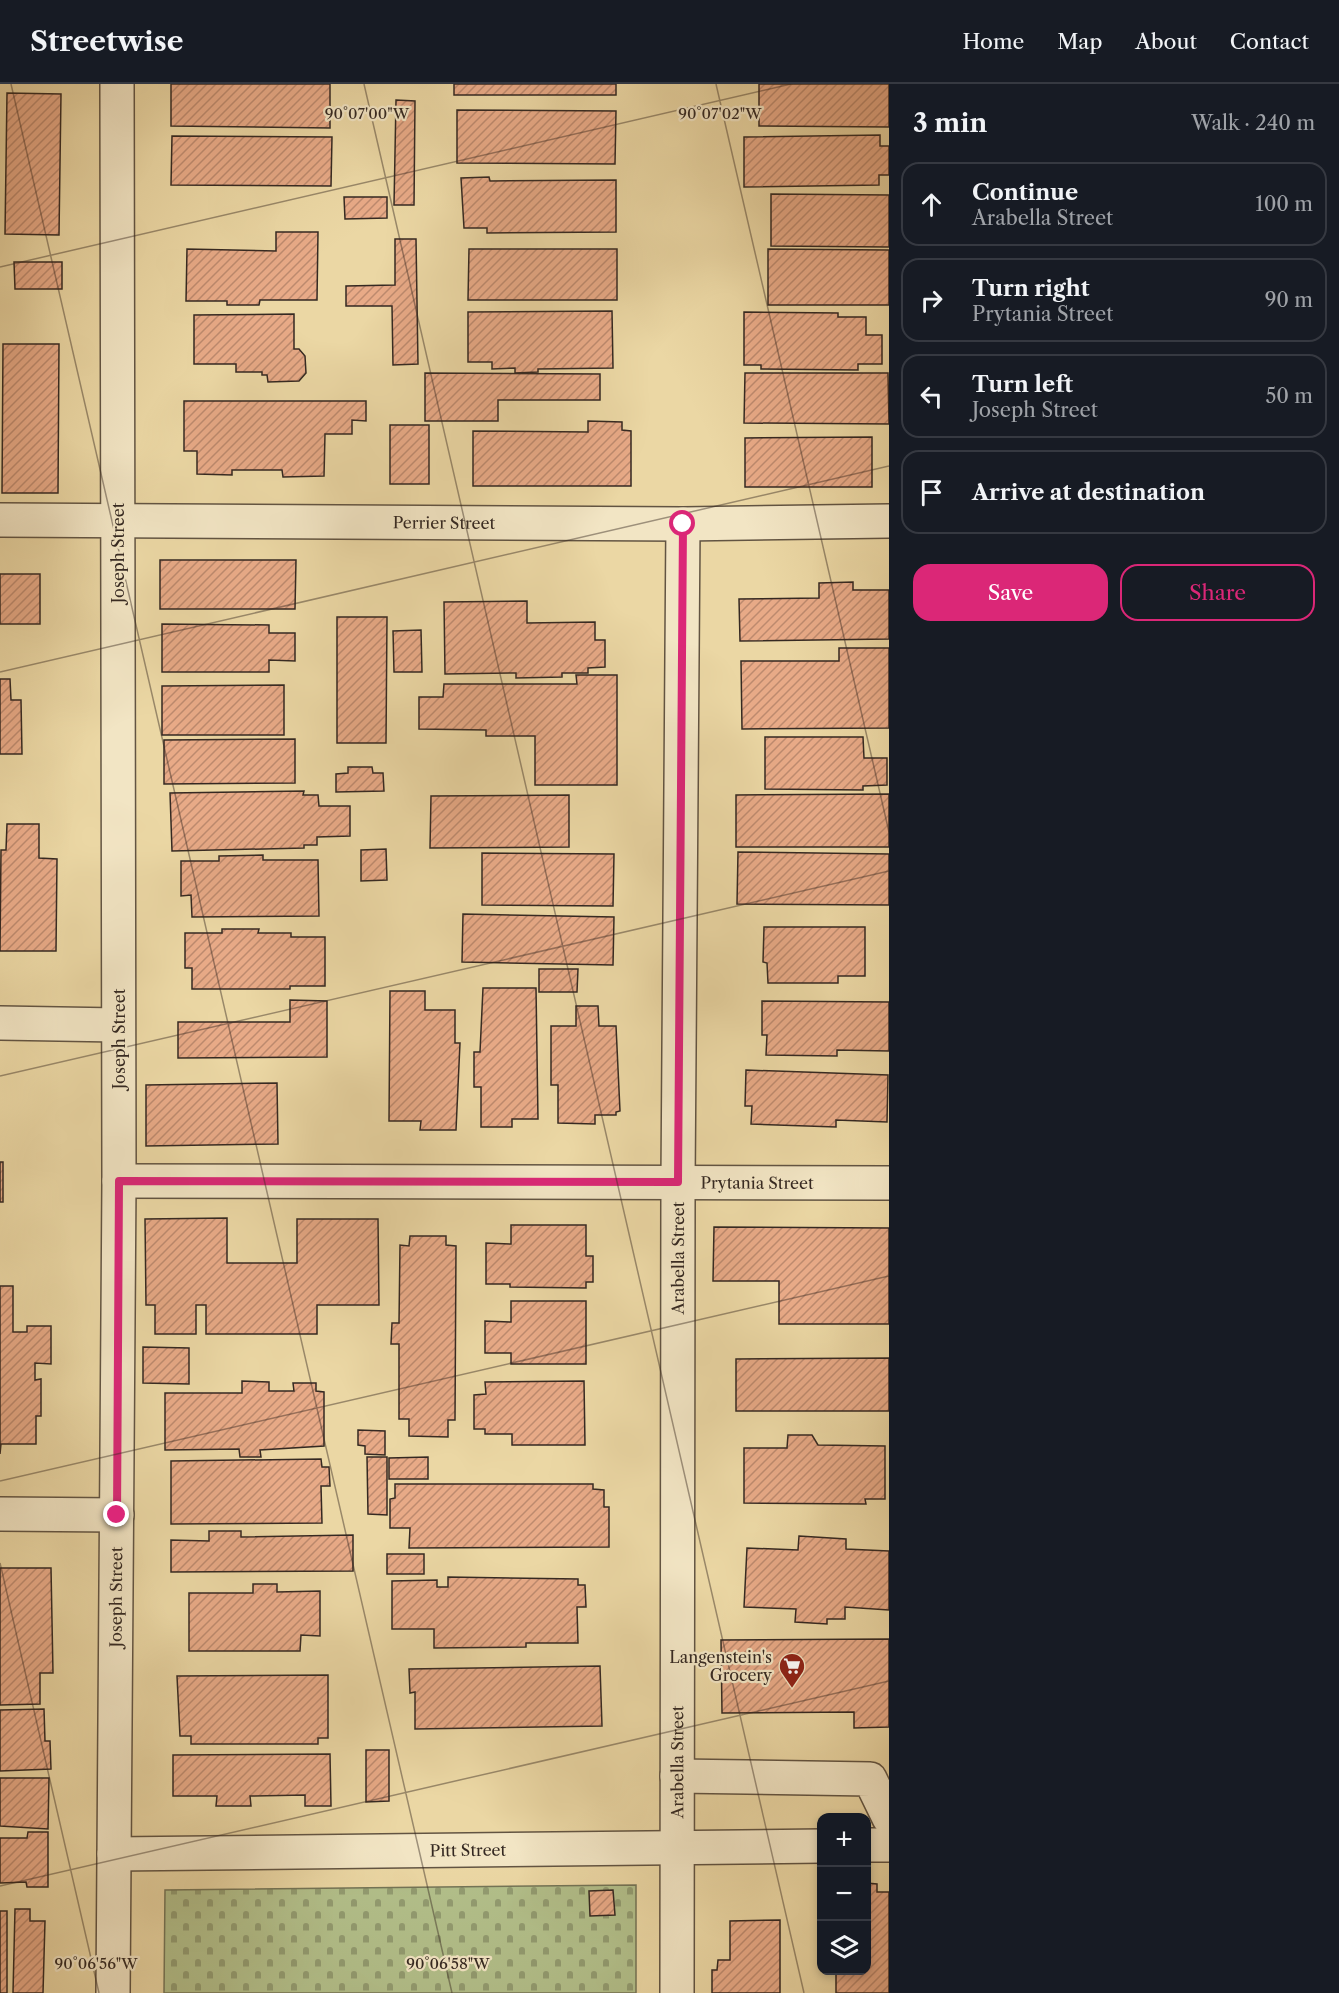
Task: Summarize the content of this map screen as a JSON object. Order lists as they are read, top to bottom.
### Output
{
  "streets": {
    "street": [
      "Perrier Street",
      "Joseph Street",
      "Prytania Street",
      "Arabella Street",
      "Pitt Street"
    ]
  },
  "crossings": [
    ["Perrier Street", "Joseph Street"],
    ["Perrier Street", "Arabella Street"],
    ["Joseph Street", "Prytania Street"],
    ["Joseph Street", "Pitt Street"],
    ["Prytania Street", "Arabella Street"],
    ["Arabella Street", "Pitt Street"]
  ],
  "places": {
    "supermarket": ["Langenstein's Grocery"]
  },
  "page": {
    "header": "Streetwise",
    "nav": [
      "Home",
      "Map",
      "About",
      "Contact"
    ],
    "heading": ["3 min", "Walk · 240 m"],
    "list": [
      ["Continue", "Arabella Street", "100 m"],
      ["Turn right", "Prytania Street", "90 m"],
      ["Turn left", "Joseph Street", "50 m"],
      "Arrive at destination"
    ],
    "buttons": ["Save", "Share"],
    "map_buttons": ["+", "−"]
  },
  "coordinates": [
    "90°07'00\"W",
    "90°07'02\"W",
    "90°06'56\"W",
    "90°06'58\"W"
  ]
}
